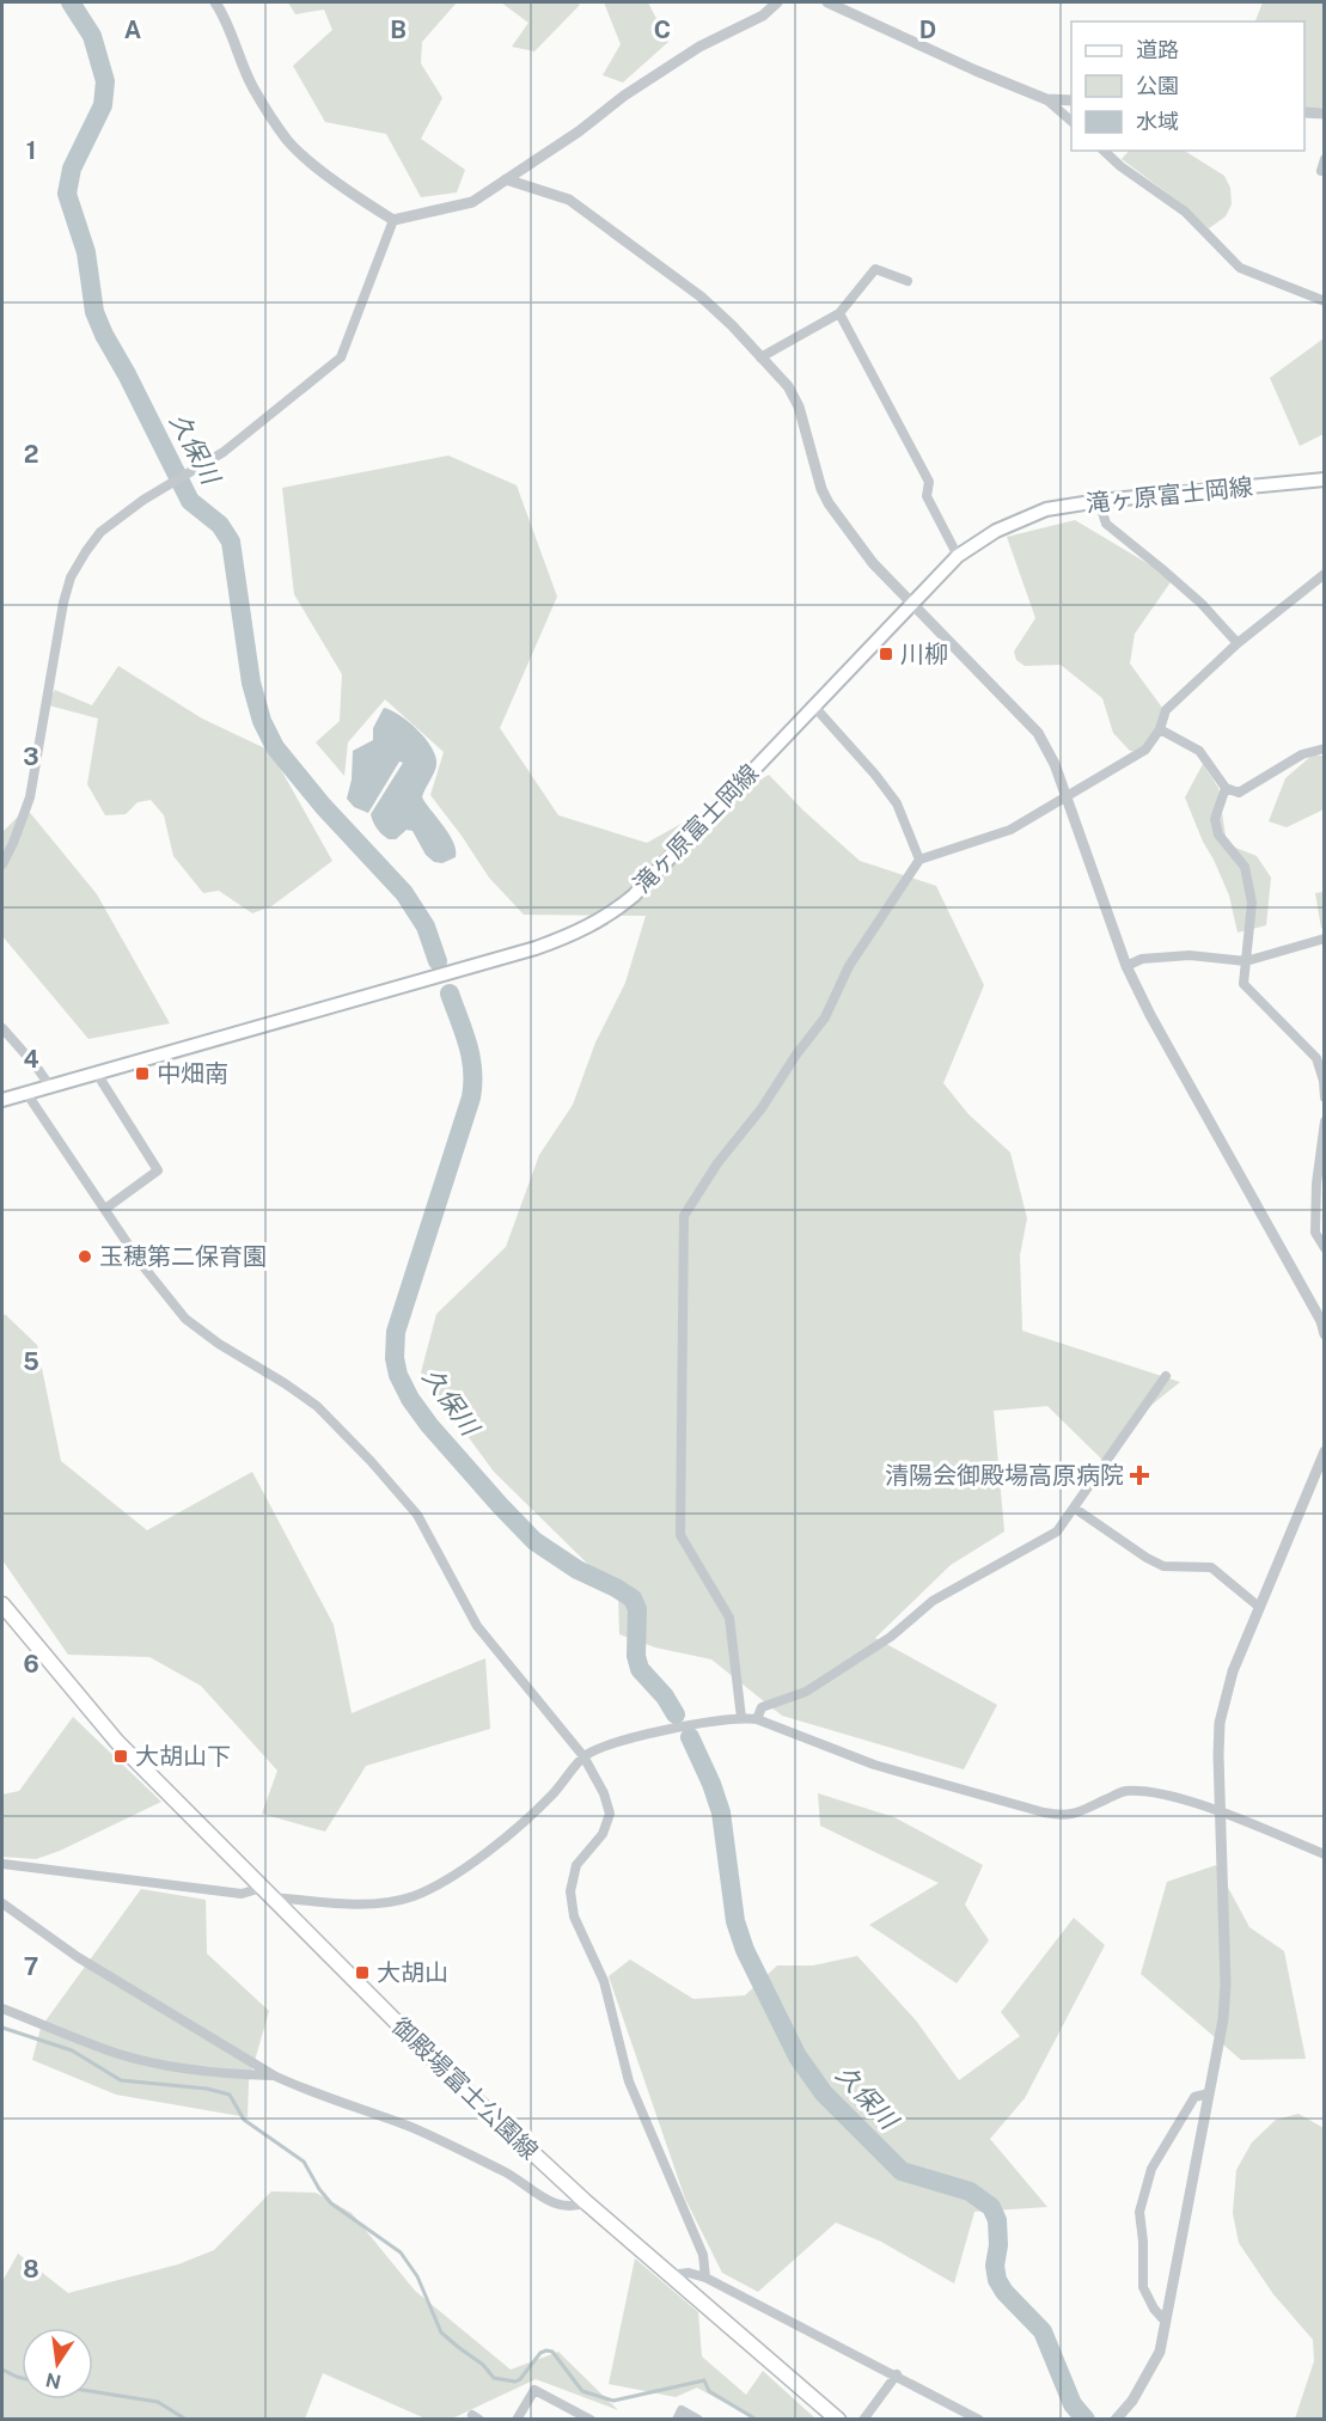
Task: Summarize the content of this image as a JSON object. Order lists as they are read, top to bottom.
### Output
{
  "streets": {
    "main road": ["滝ヶ原富士岡線", "御殿場富士公園線"]
  },
  "water": ["久保川"],
  "places": {
    "transit": [
      "川柳",
      "中畑南",
      "大胡山下",
      "大胡山"
    ],
    "other": ["玉穂第二保育園"],
    "health": ["清陽会御殿場高原病院"]
  },
  "legend": ["道路", "公園", "水域"],
  "north": "bottom",
  "grid": {
    "columns": [
      "A",
      "B",
      "C",
      "D"
    ],
    "rows": [
      "1",
      "2",
      "3",
      "4",
      "5",
      "6",
      "7",
      "8"
    ]
  }
}
